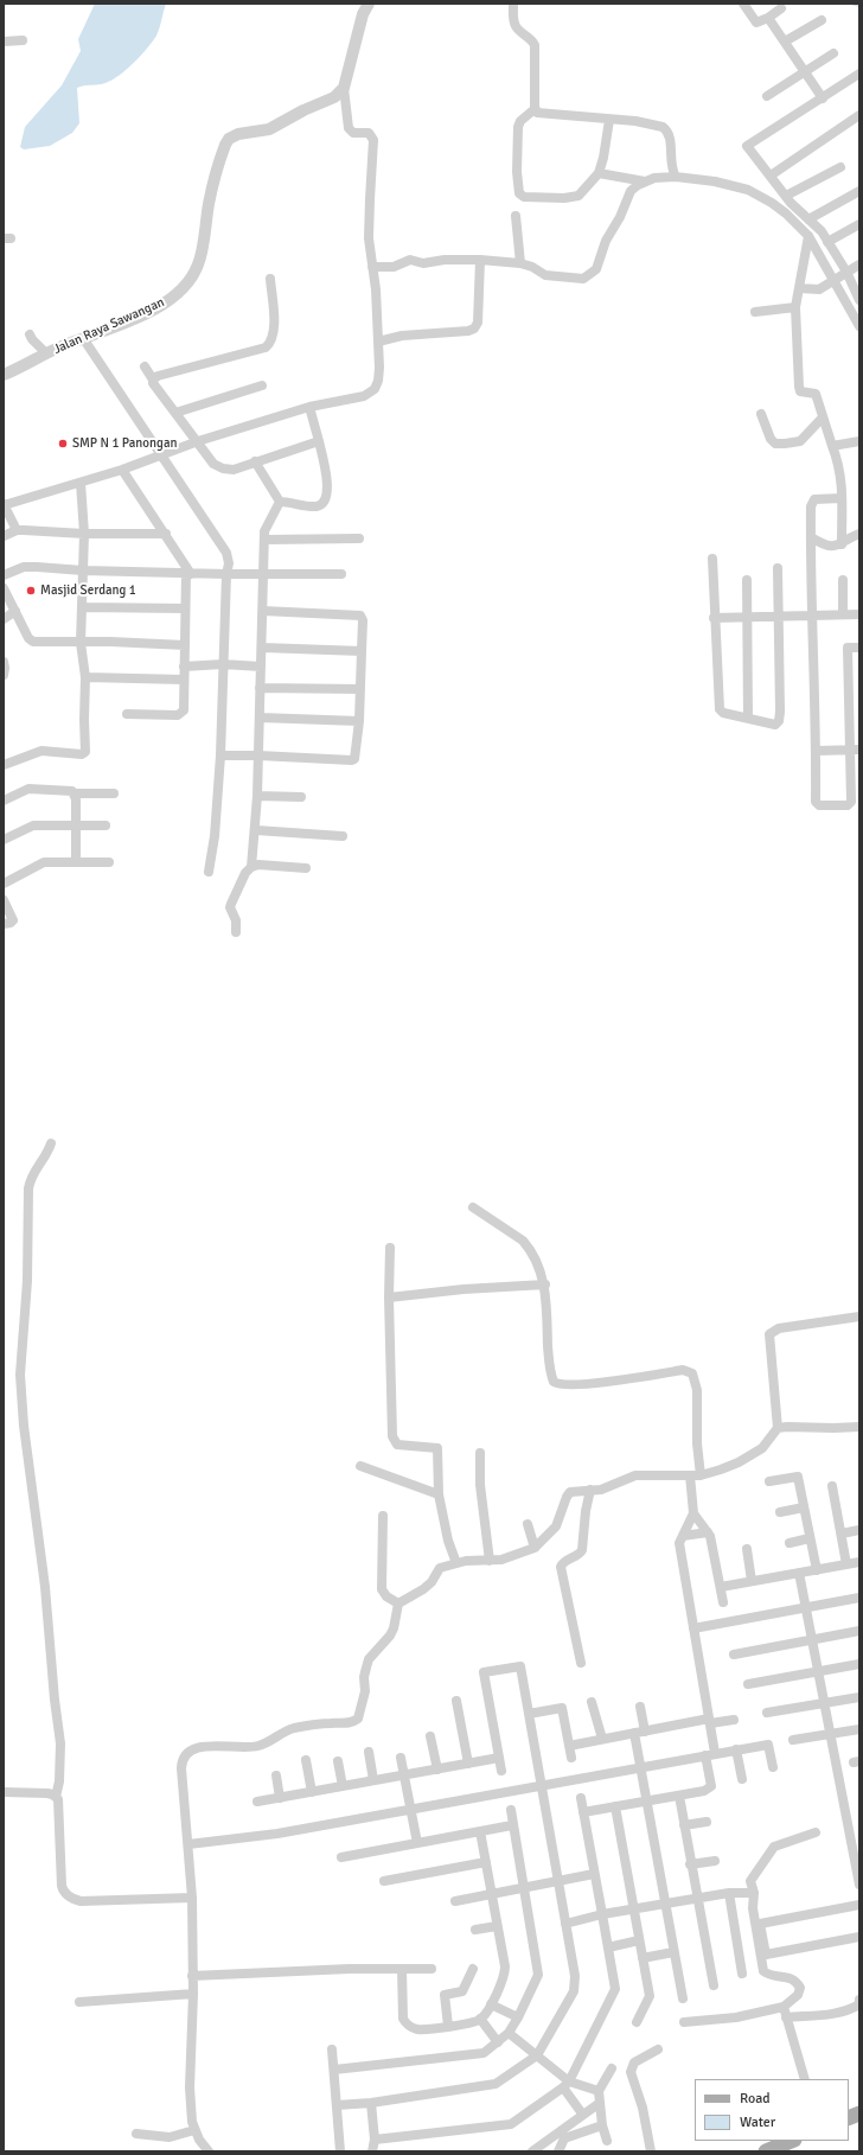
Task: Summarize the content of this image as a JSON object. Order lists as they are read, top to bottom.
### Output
{
  "streets": {
    "street": ["Jalan Raya Sawangan"]
  },
  "places": ["SMP N 1 Panongan", "Masjid Serdang 1"],
  "legend": ["Road", "Water"]
}
